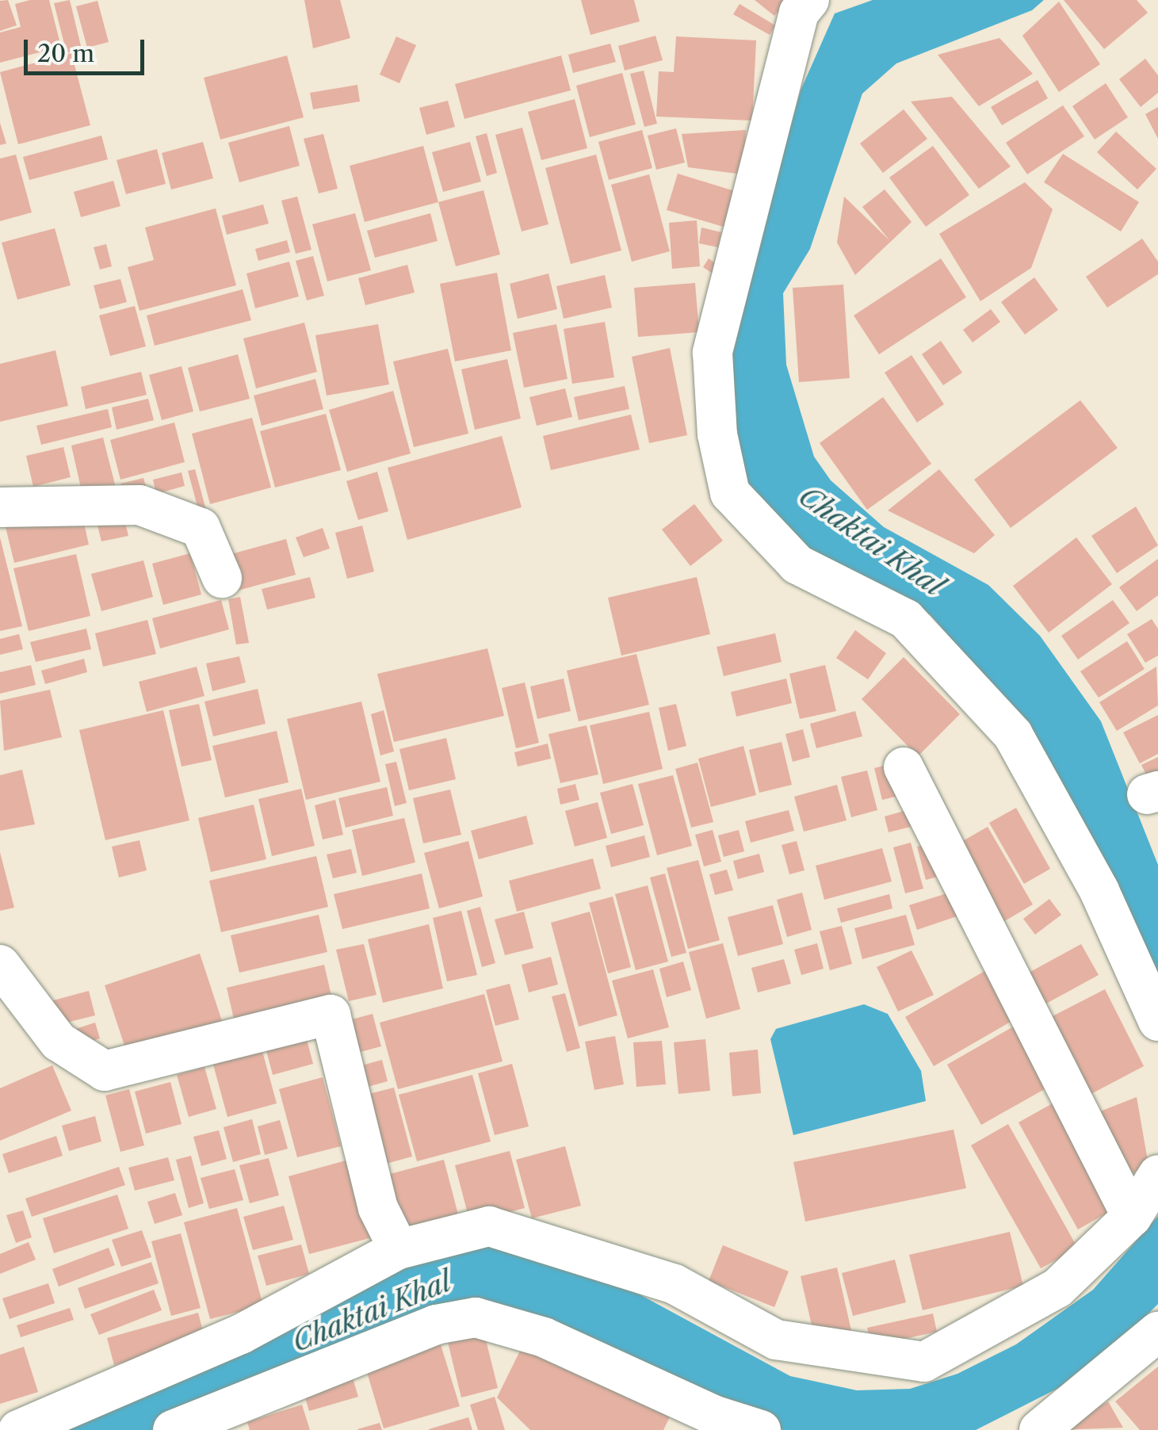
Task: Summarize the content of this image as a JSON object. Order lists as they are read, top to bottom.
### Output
{
  "water": ["Chaktai Khal"],
  "scale_bar": "20 m"
}
